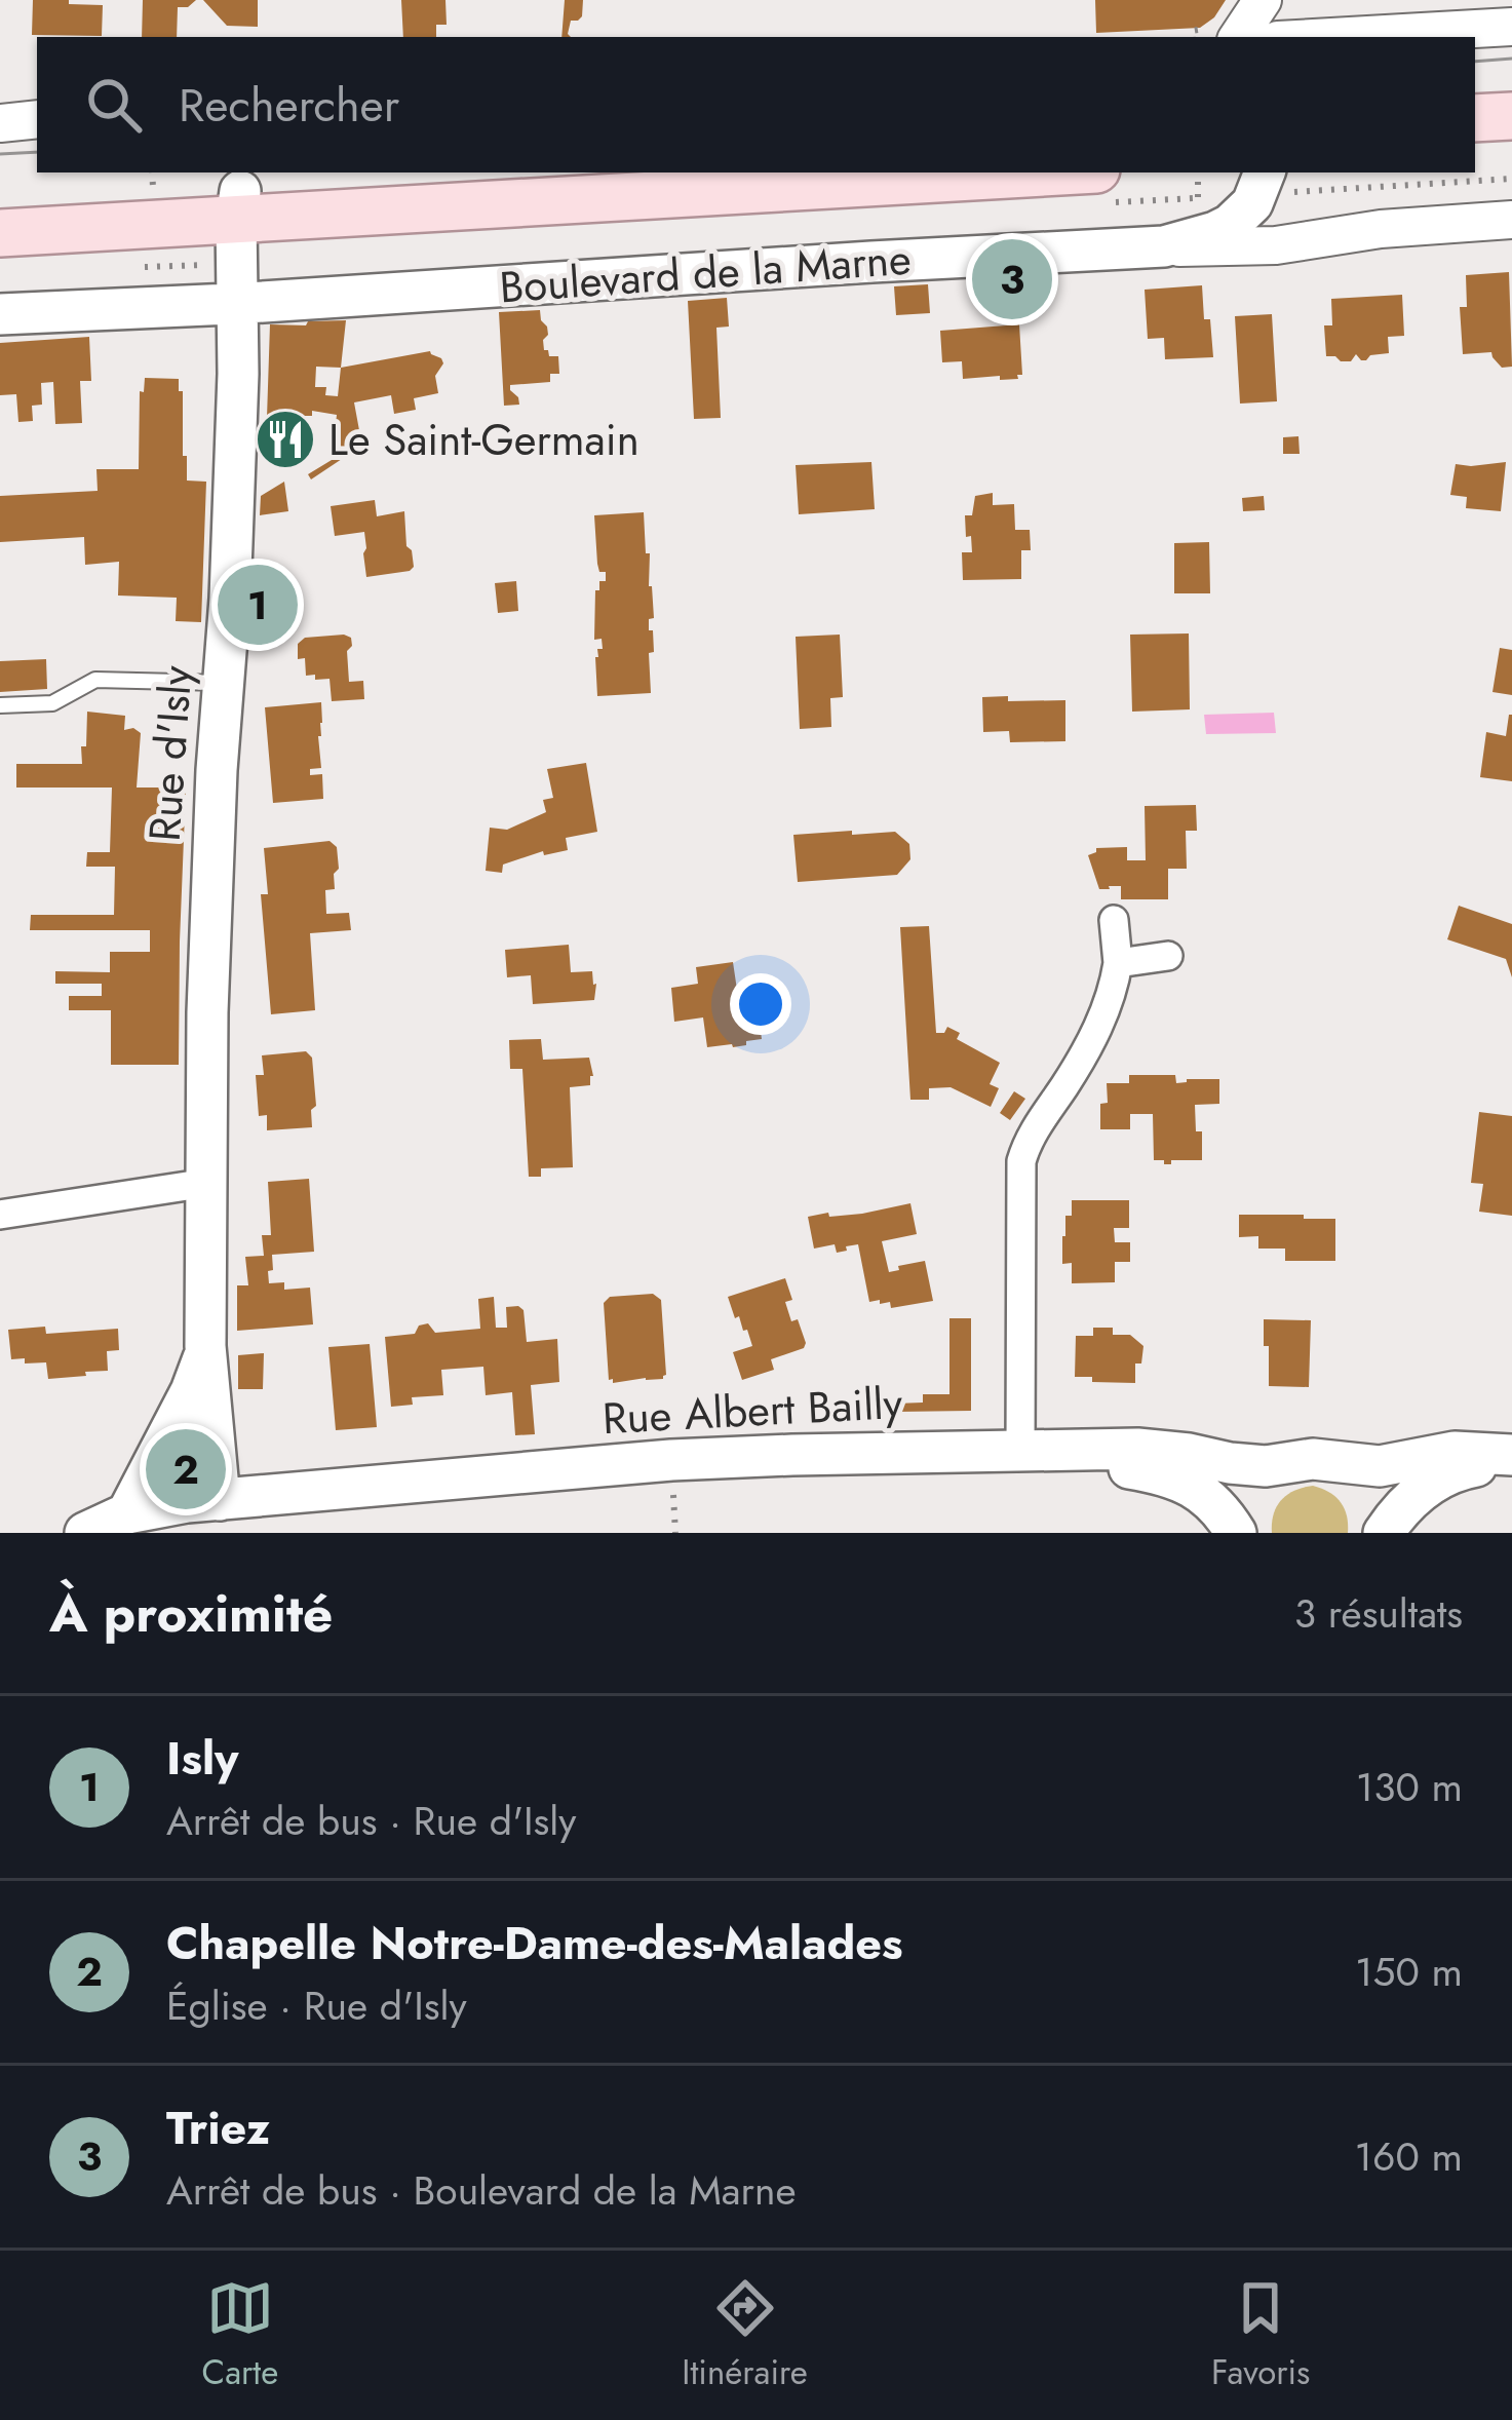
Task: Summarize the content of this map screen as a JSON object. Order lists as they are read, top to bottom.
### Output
{
  "streets": {
    "main road": ["Boulevard de la Marne", "Rue d'Isly", "Rue Albert Bailly"]
  },
  "crossings": [
    ["Boulevard de la Marne", "Rue d'Isly"],
    ["Rue d'Isly", "Rue Albert Bailly"]
  ],
  "places": {
    "restaurant": ["Le Saint-Germain"]
  },
  "page": {
    "search": "Rechercher",
    "pins": ["3", "1", "2"],
    "heading": ["À proximité", "3 résultats"],
    "list": [
      {
        "mark": "1",
        "name": "Isly",
        "note": "Arrêt de bus · Rue d'Isly",
        "value": "130 m"
      },
      {
        "mark": "2",
        "name": "Chapelle Notre-Dame-des-Malades",
        "note": "Église · Rue d'Isly",
        "value": "150 m"
      },
      {
        "mark": "3",
        "name": "Triez",
        "note": "Arrêt de bus · Boulevard de la Marne",
        "value": "160 m"
      }
    ],
    "nav": ["Carte", "Itinéraire", "Favoris"]
  }
}
